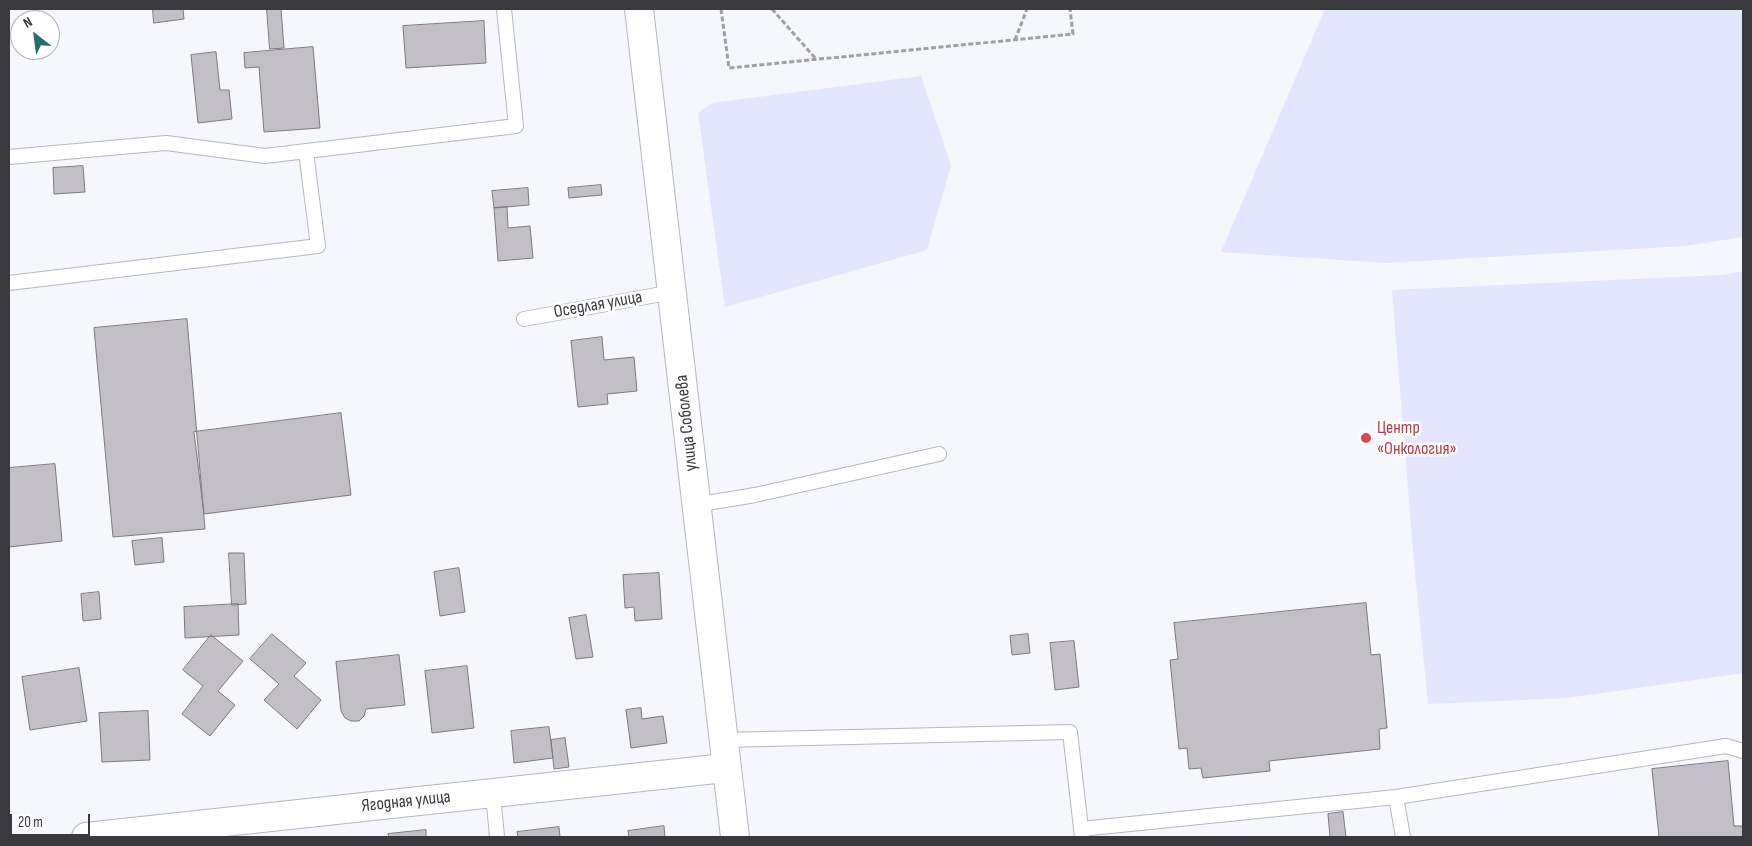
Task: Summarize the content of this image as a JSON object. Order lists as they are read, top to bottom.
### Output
{
  "streets": {
    "street": ["улица Соболева", "Ягодная улица"],
    "lane": ["Оседлая улица"]
  },
  "crossings": [
    ["Оседлая улица", "улица Соболева"],
    ["улица Соболева", "Ягодная улица"]
  ],
  "places": ["Центр «Онкология»"],
  "scale_bar": "20 m",
  "north": "top left"
}
